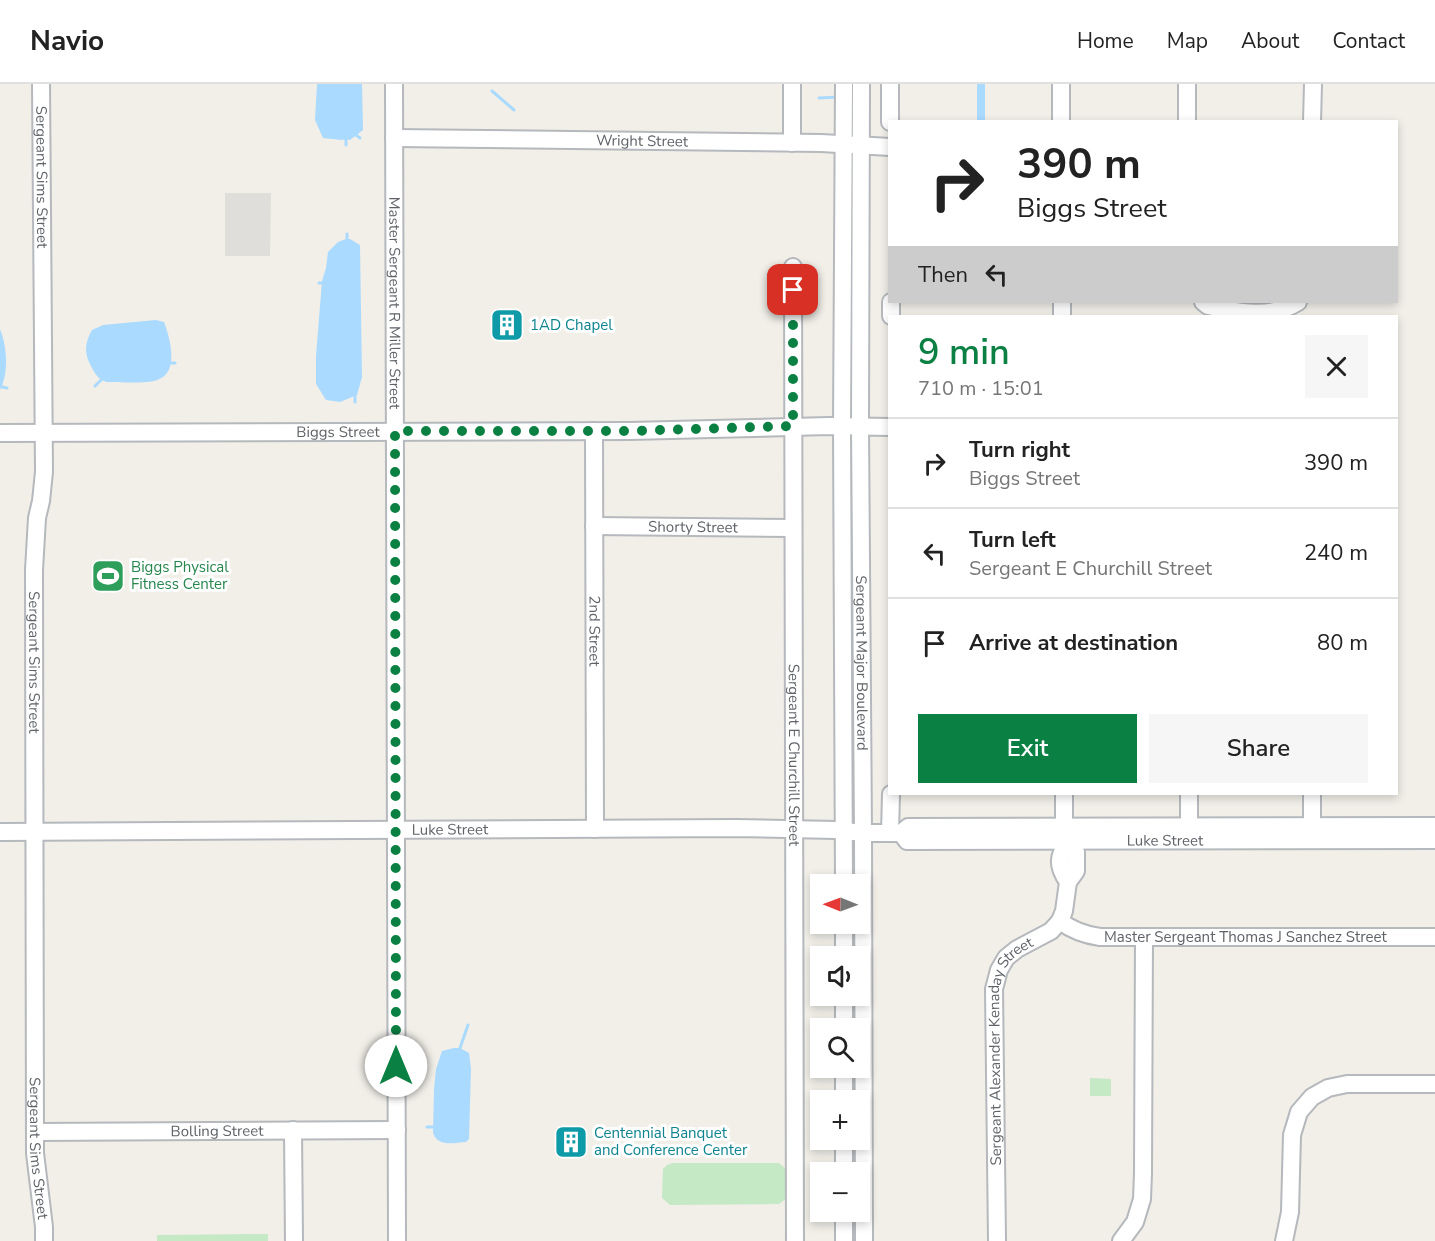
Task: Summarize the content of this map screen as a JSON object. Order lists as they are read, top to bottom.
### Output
{
  "streets": {
    "street": [
      "Wright Street",
      "Sergeant Sims Street",
      "Master Sergeant R Miller Street",
      "Biggs Street",
      "Shorty Street",
      "2nd Street",
      "Sergeant Major Boulevard",
      "Sergeant E Churchill Street",
      "Luke Street",
      "Master Sergeant Thomas J Sanchez Street",
      "Sergeant Alexander Kenaday Street",
      "Bolling Street"
    ]
  },
  "crossings": [
    ["Wright Street", "Master Sergeant R Miller Street"],
    ["Wright Street", "Sergeant Major Boulevard"],
    ["Sergeant Sims Street", "Biggs Street"],
    ["Sergeant Sims Street", "Luke Street"],
    ["Sergeant Sims Street", "Bolling Street"],
    ["Master Sergeant R Miller Street", "Biggs Street"],
    ["Master Sergeant R Miller Street", "Luke Street"],
    ["Master Sergeant R Miller Street", "Bolling Street"],
    ["Biggs Street", "2nd Street"],
    ["Biggs Street", "Sergeant Major Boulevard"],
    ["Biggs Street", "Sergeant E Churchill Street"],
    ["Shorty Street", "2nd Street"],
    ["Shorty Street", "Sergeant E Churchill Street"],
    ["2nd Street", "Luke Street"],
    ["Sergeant Major Boulevard", "Luke Street"],
    ["Sergeant E Churchill Street", "Luke Street"],
    ["Luke Street", "Sergeant Alexander Kenaday Street"],
    ["Master Sergeant Thomas J Sanchez Street", "Sergeant Alexander Kenaday Street"]
  ],
  "places": {
    "building": ["1AD Chapel", "Centennial Banquet and Conference Center"],
    "sports": ["Biggs Physical Fitness Center"]
  },
  "north": "left",
  "page": {
    "header": "Navio",
    "nav": [
      "Home",
      "Map",
      "About",
      "Contact"
    ],
    "turn": ["390 m", "Biggs Street"],
    "then": "Then",
    "heading": ["9 min", "710 m · 15:01"],
    "list": [
      {
        "name": "Turn right",
        "note": "Biggs Street",
        "value": "390 m"
      },
      {
        "name": "Turn left",
        "note": "Sergeant E Churchill Street",
        "value": "240 m"
      },
      {
        "name": "Arrive at destination",
        "value": "80 m"
      }
    ],
    "buttons": ["Exit", "Share"],
    "map_buttons": ["+", "−"]
  }
}
